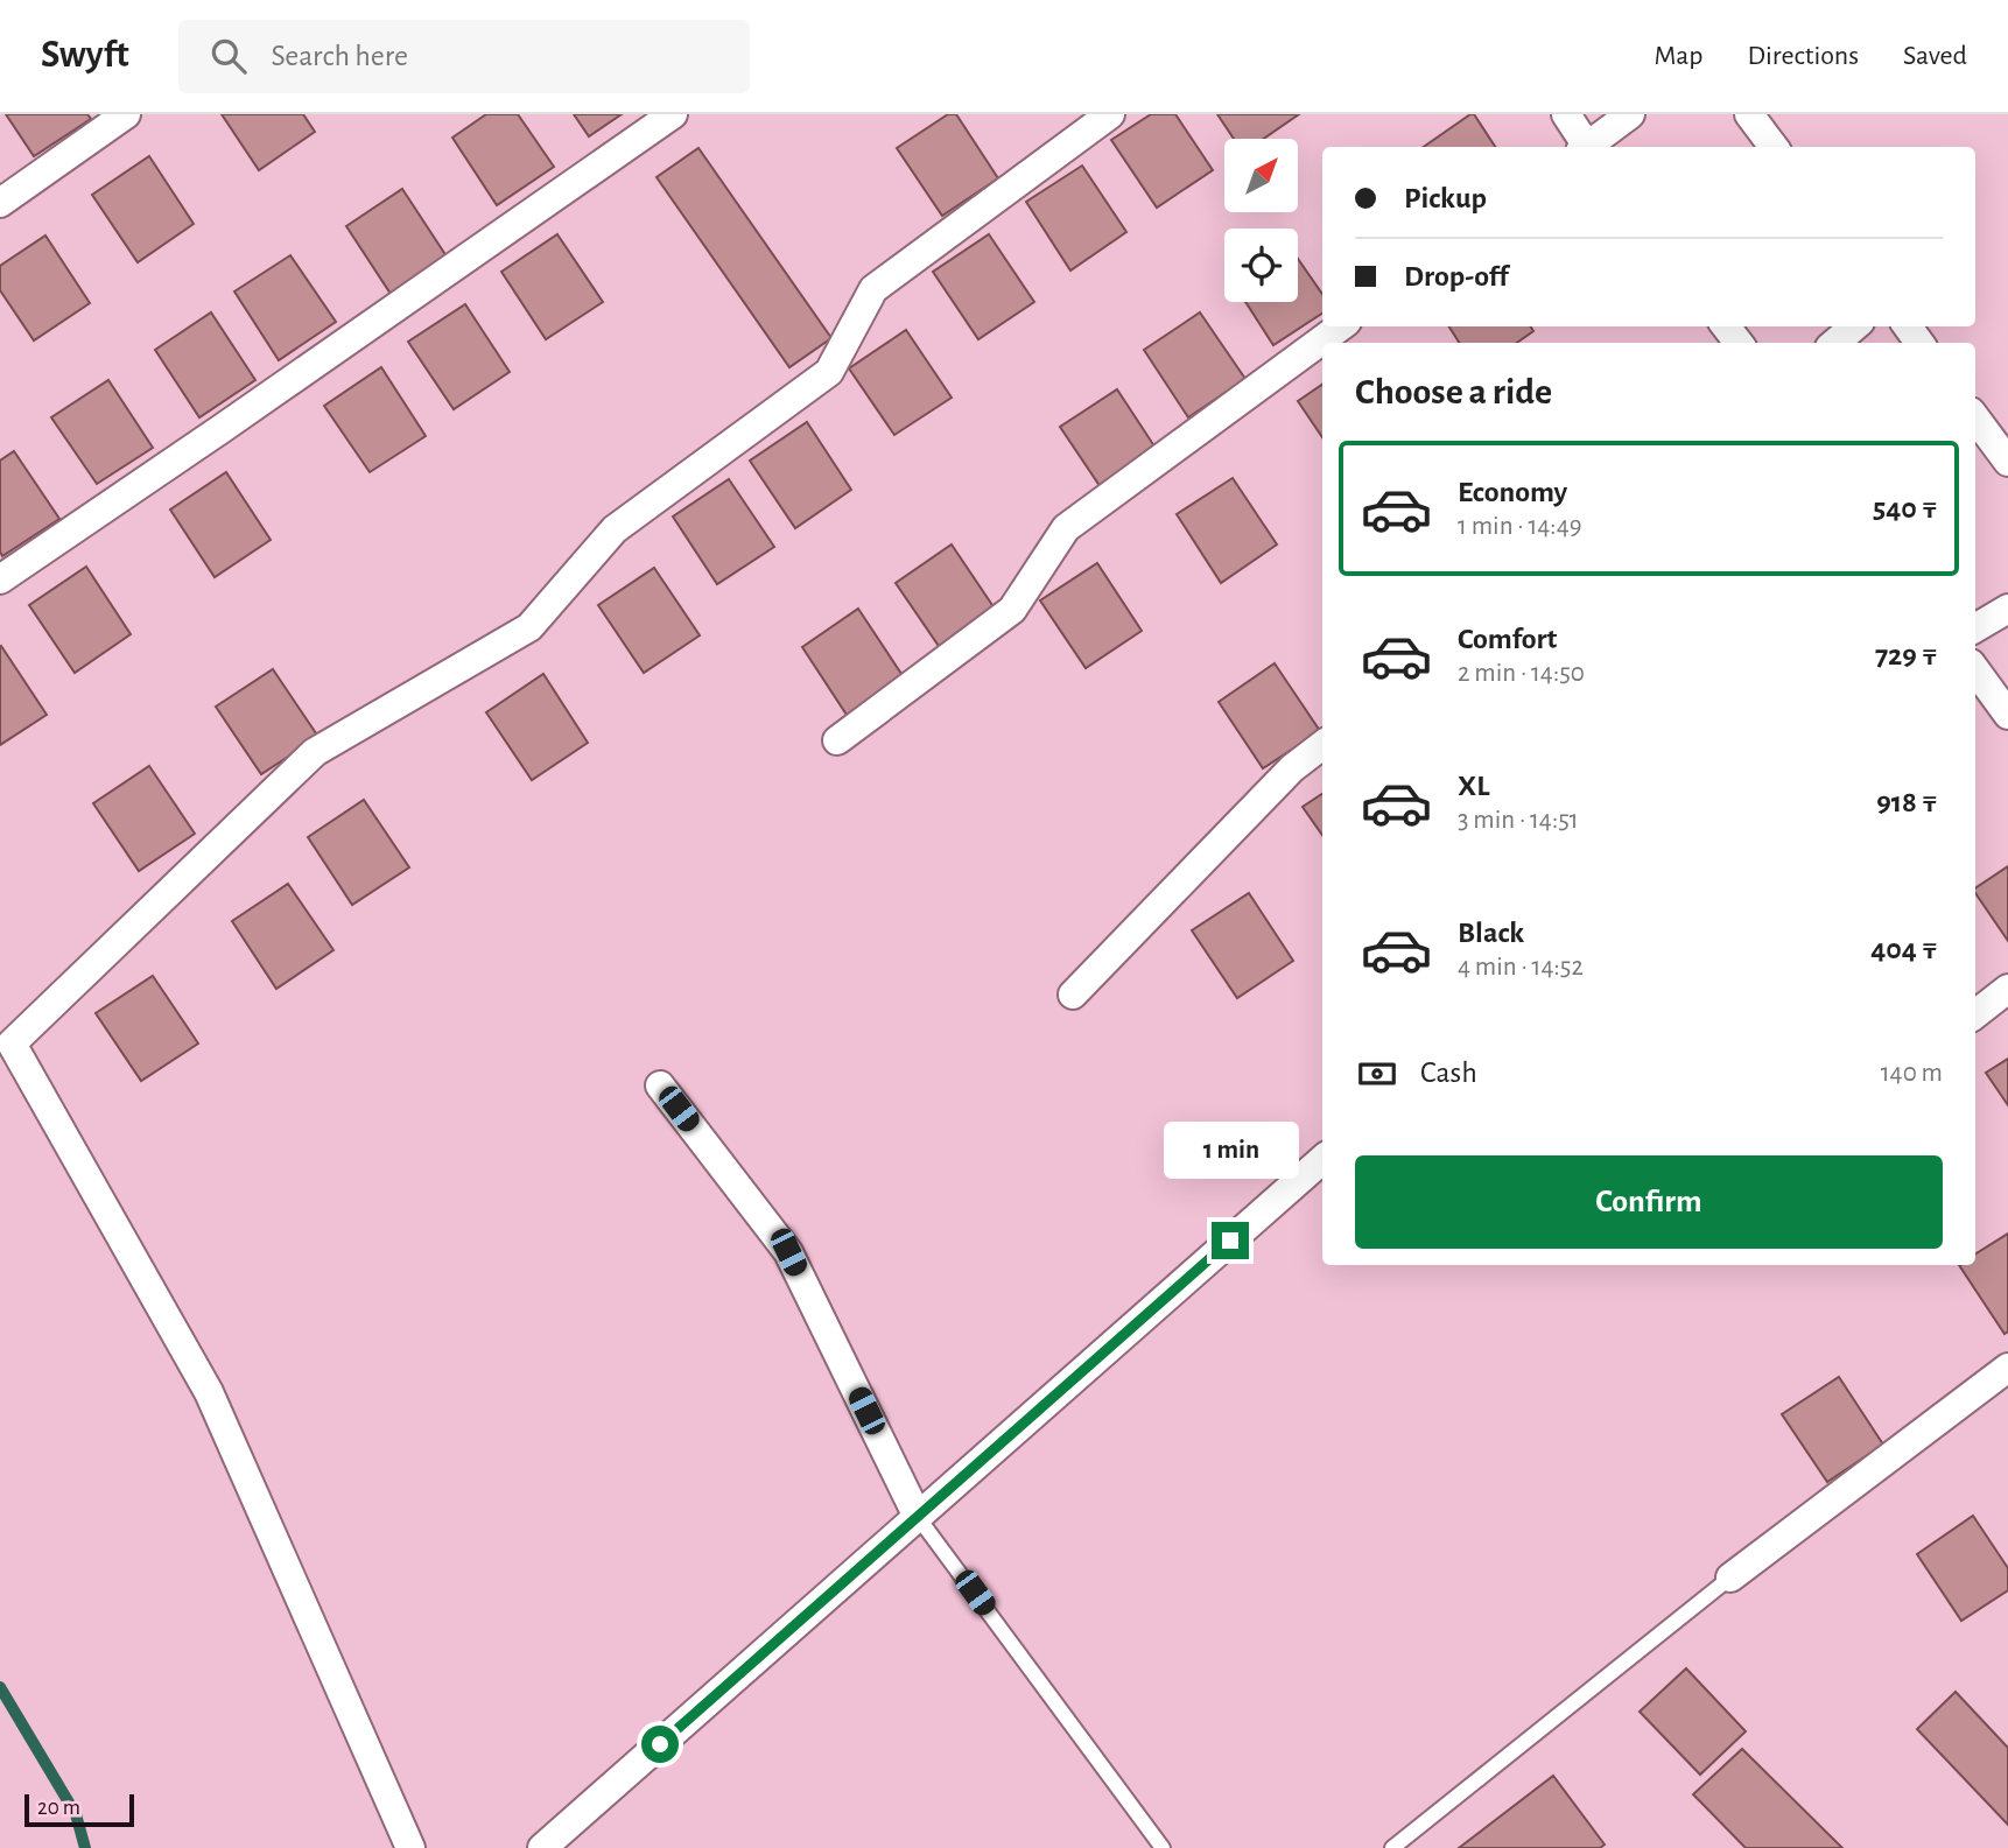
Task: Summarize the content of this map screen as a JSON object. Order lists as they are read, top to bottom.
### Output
{
  "scale_bar": "20 m",
  "north": "top right",
  "page": {
    "header": "Swyft",
    "search": "Search here",
    "nav": ["Map", "Directions", "Saved"],
    "banner": ["Pickup", "Drop-off"],
    "heading": "Choose a ride",
    "list": [
      {
        "name": "Economy",
        "note": "1 min · 14:49",
        "value": "540 ₸"
      },
      {
        "name": "Comfort",
        "note": "2 min · 14:50",
        "value": "729 ₸"
      },
      {
        "name": "XL",
        "note": "3 min · 14:51",
        "value": "918 ₸"
      },
      {
        "name": "Black",
        "note": "4 min · 14:52",
        "value": "404 ₸"
      }
    ],
    "pay": ["Cash", "140 m"],
    "bubble": "1 min",
    "buttons": "Confirm",
    "scale": "20 m"
  }
}
